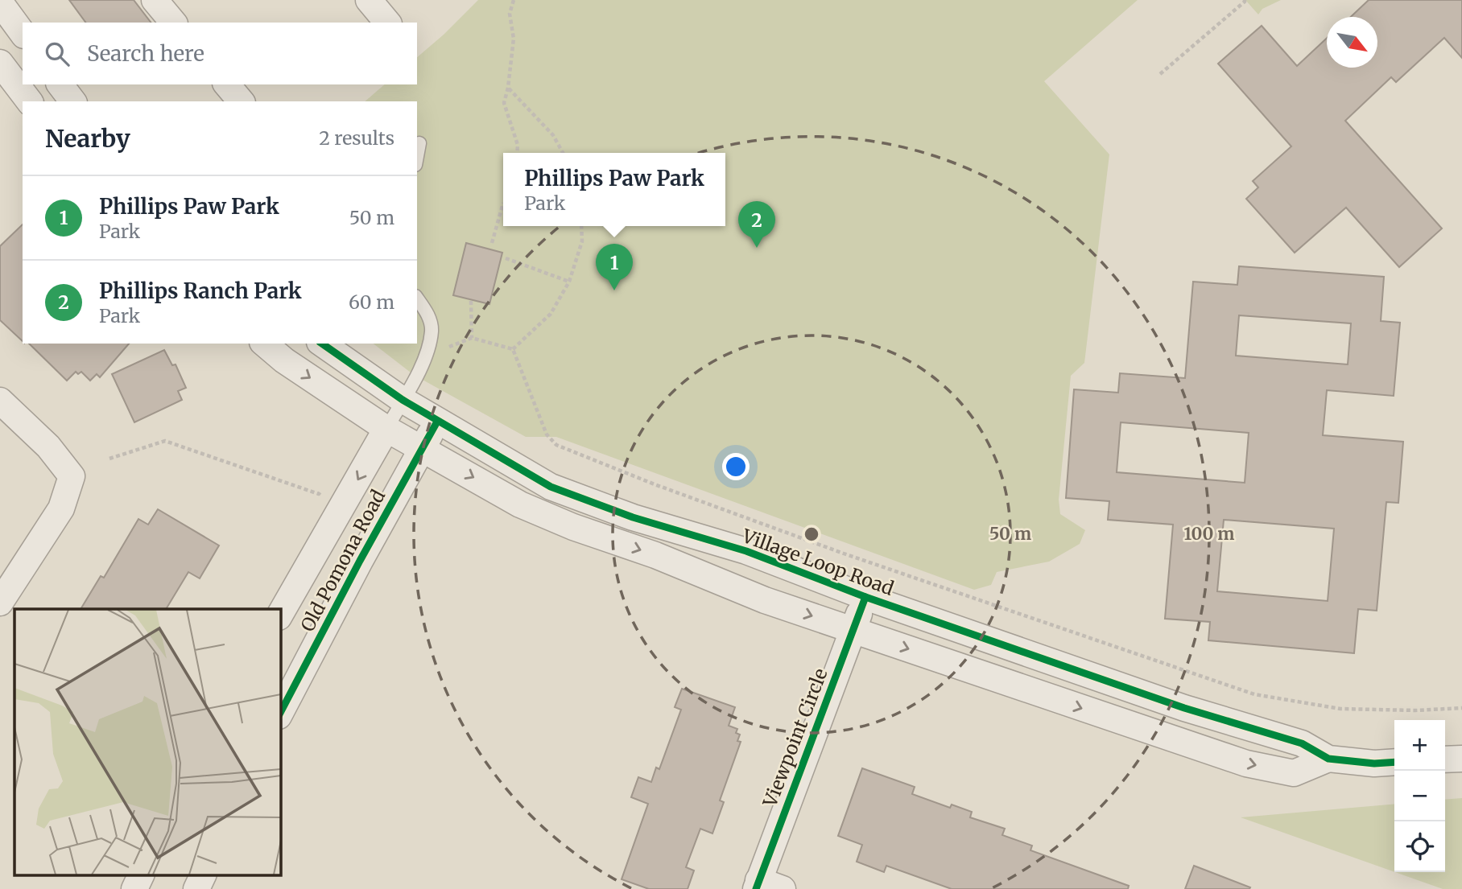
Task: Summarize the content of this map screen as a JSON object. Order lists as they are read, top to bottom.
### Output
{
  "streets": {
    "street": ["Old Pomona Road", "Village Loop Road", "Viewpoint Circle"]
  },
  "crossings": [
    ["Old Pomona Road", "Village Loop Road"],
    ["Village Loop Road", "Viewpoint Circle"]
  ],
  "north": "bottom right",
  "page": {
    "search": "Search here",
    "heading": ["Nearby", "2 results"],
    "popup": ["Phillips Paw Park", "Park"],
    "list": [
      {
        "mark": "1",
        "name": "Phillips Paw Park",
        "note": "Park",
        "value": "50 m"
      },
      {
        "mark": "2",
        "name": "Phillips Ranch Park",
        "note": "Park",
        "value": "60 m"
      }
    ],
    "pins": ["2", "1"],
    "map_buttons": ["+", "−"]
  },
  "rings": ["50 m", "100 m"]
}
